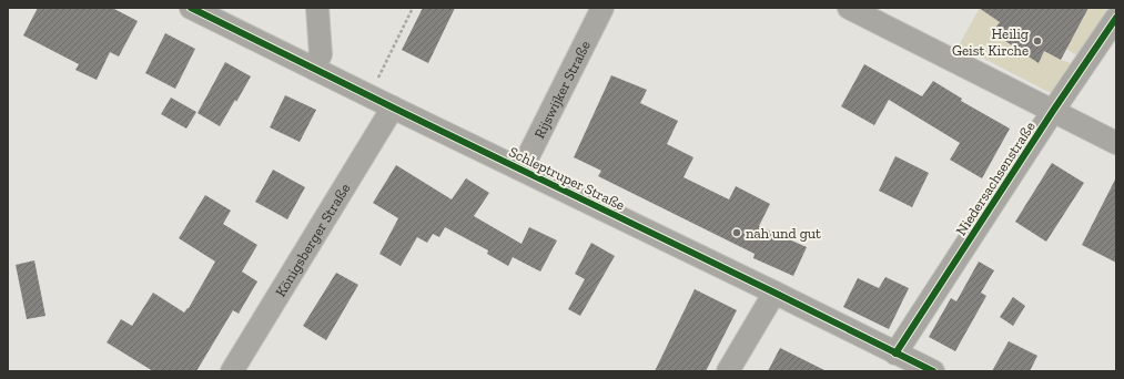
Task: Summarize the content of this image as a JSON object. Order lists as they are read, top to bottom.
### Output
{
  "streets": {
    "street": [
      "Rijswijker Straße",
      "Schleptruper Straße",
      "Niedersachsenstraße",
      "Königsberger Straße"
    ]
  },
  "crossings": [
    ["Rijswijker Straße", "Schleptruper Straße"],
    ["Schleptruper Straße", "Niedersachsenstraße"],
    ["Schleptruper Straße", "Königsberger Straße"]
  ],
  "places": ["Heilig Geist Kirche", "nah und gut"]
}
